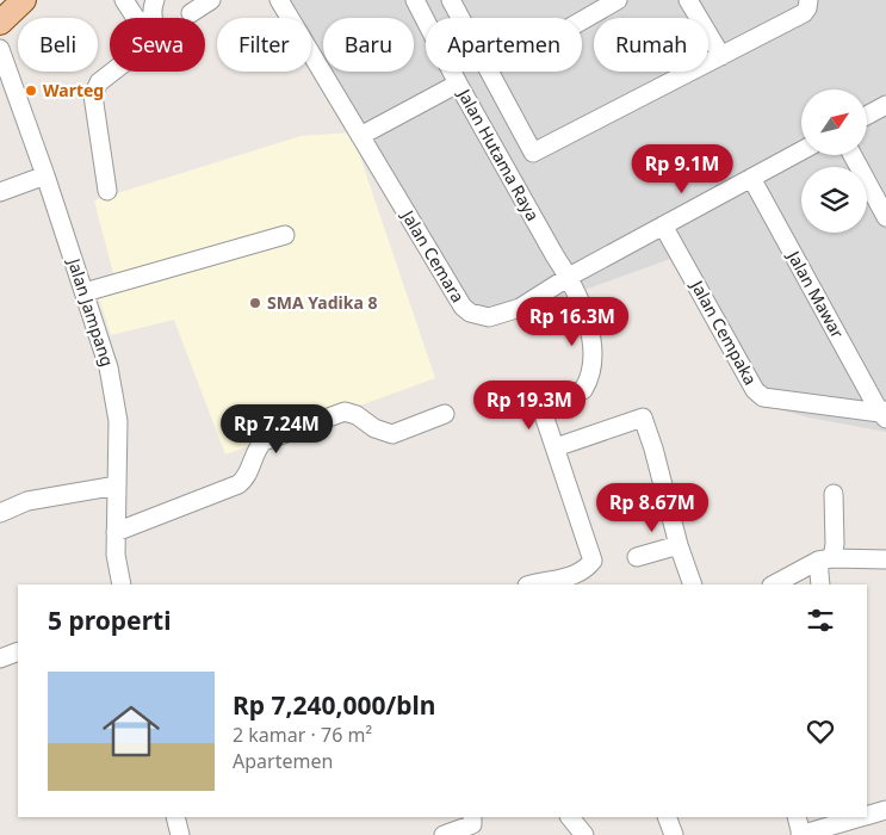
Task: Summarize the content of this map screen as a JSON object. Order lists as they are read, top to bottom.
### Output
{
  "streets": {
    "street": [
      "Jalan Hutama Raya",
      "Jalan Cemara",
      "Jalan Mawar",
      "Jalan Jampang",
      "Jalan Cempaka"
    ]
  },
  "crossings": [
    ["Jalan Hutama Raya", "Jalan Cemara"],
    ["Jalan Cemara", "Jalan Mawar"],
    ["Jalan Cemara", "Jalan Cempaka"],
    ["Jalan Mawar", "Jalan Cempaka"]
  ],
  "places": ["Warteg", "SMA Yadika 8"],
  "north": "top right",
  "page": {
    "chip": [
      "Beli",
      "Sewa",
      "Filter",
      "Baru",
      "Apartemen",
      "Rumah"
    ],
    "price": [
      "Rp 9.1M",
      "Rp 16.3M",
      "Rp 19.3M",
      "Rp 7.24M",
      "Rp 8.67M"
    ],
    "heading": "5 properti",
    "list": [
      {
        "name": "Rp 7,240,000/bln",
        "note": "2 kamar · 76 m² · Apartemen"
      }
    ]
  }
}
